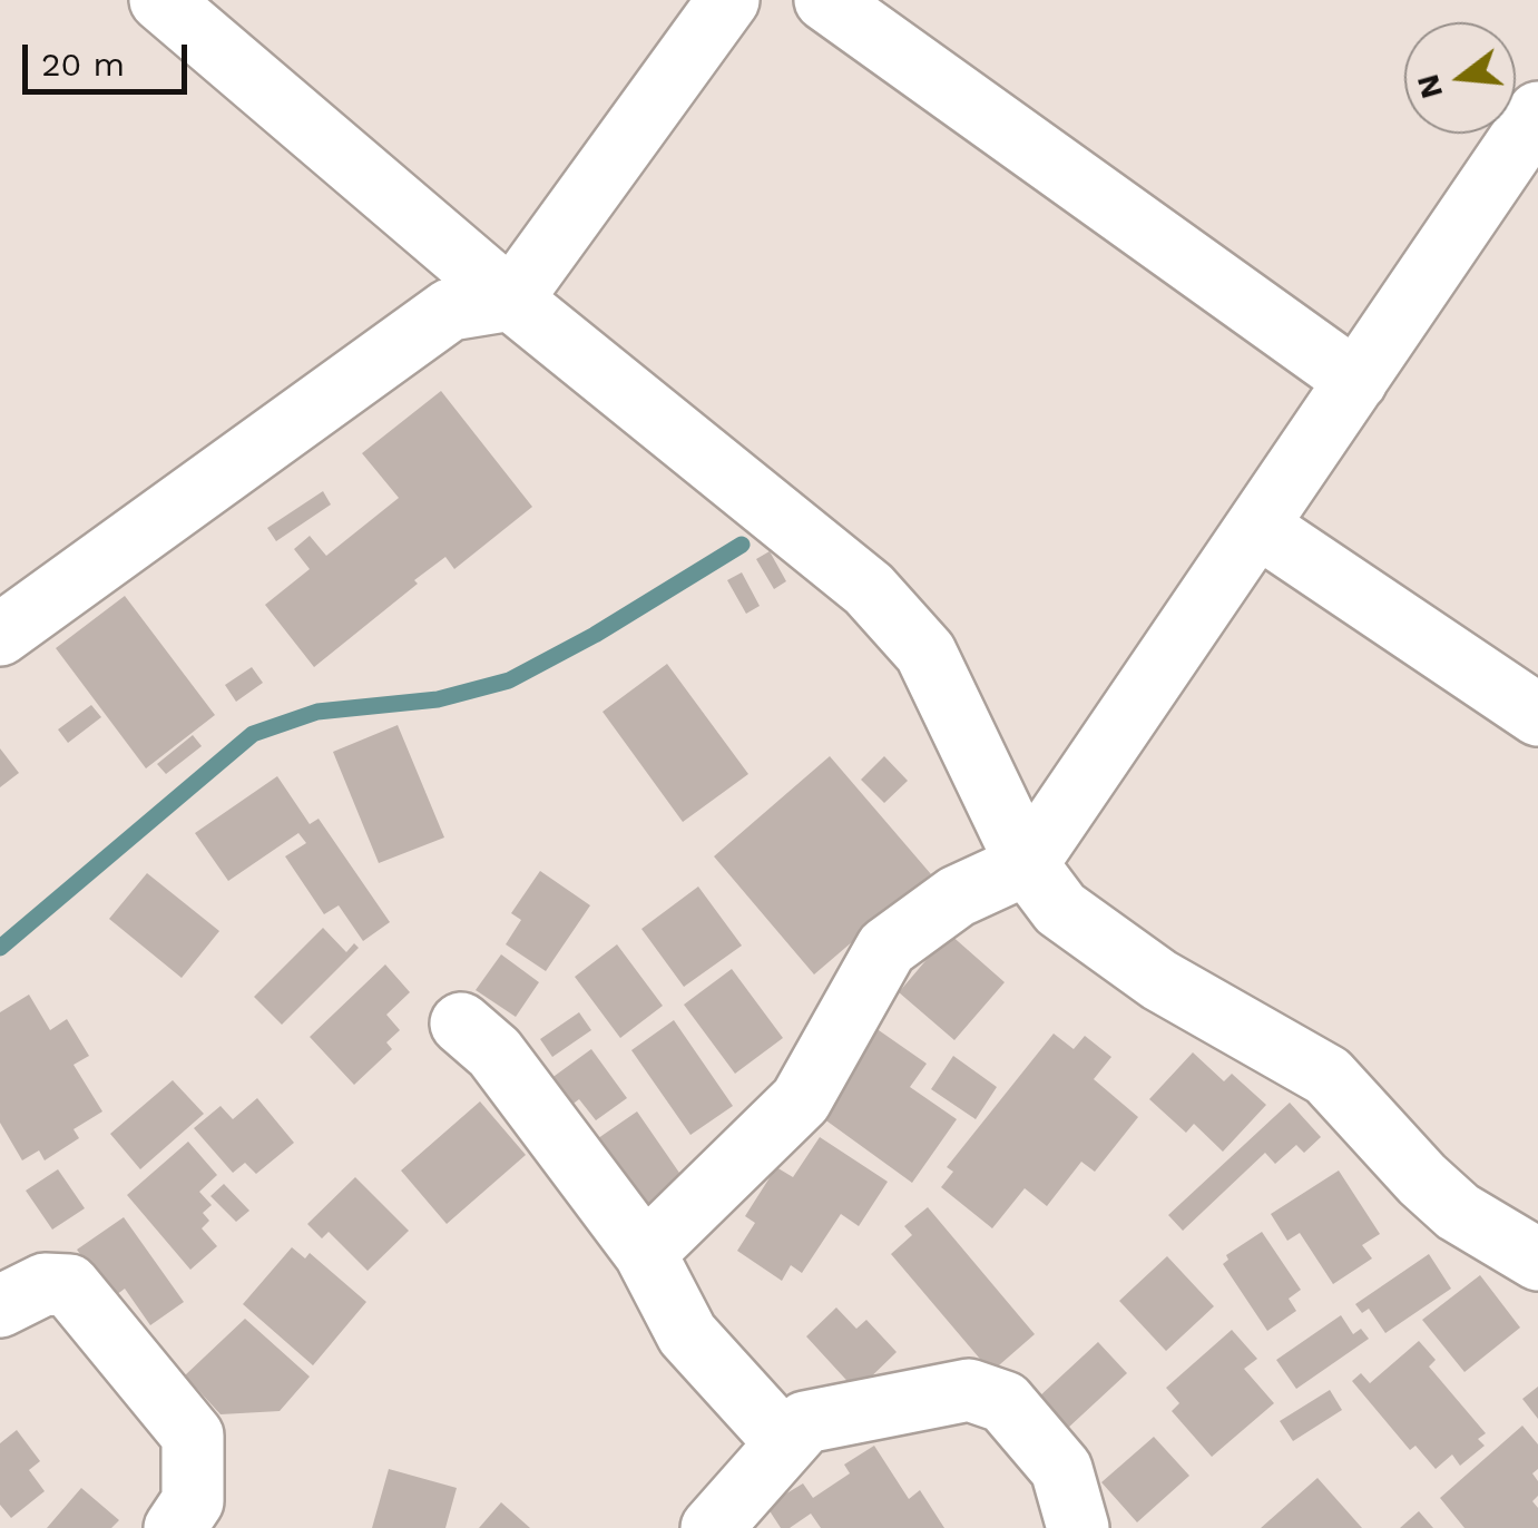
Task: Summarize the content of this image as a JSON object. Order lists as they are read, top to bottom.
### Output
{
  "scale_bar": "20 m",
  "north": "left"
}
